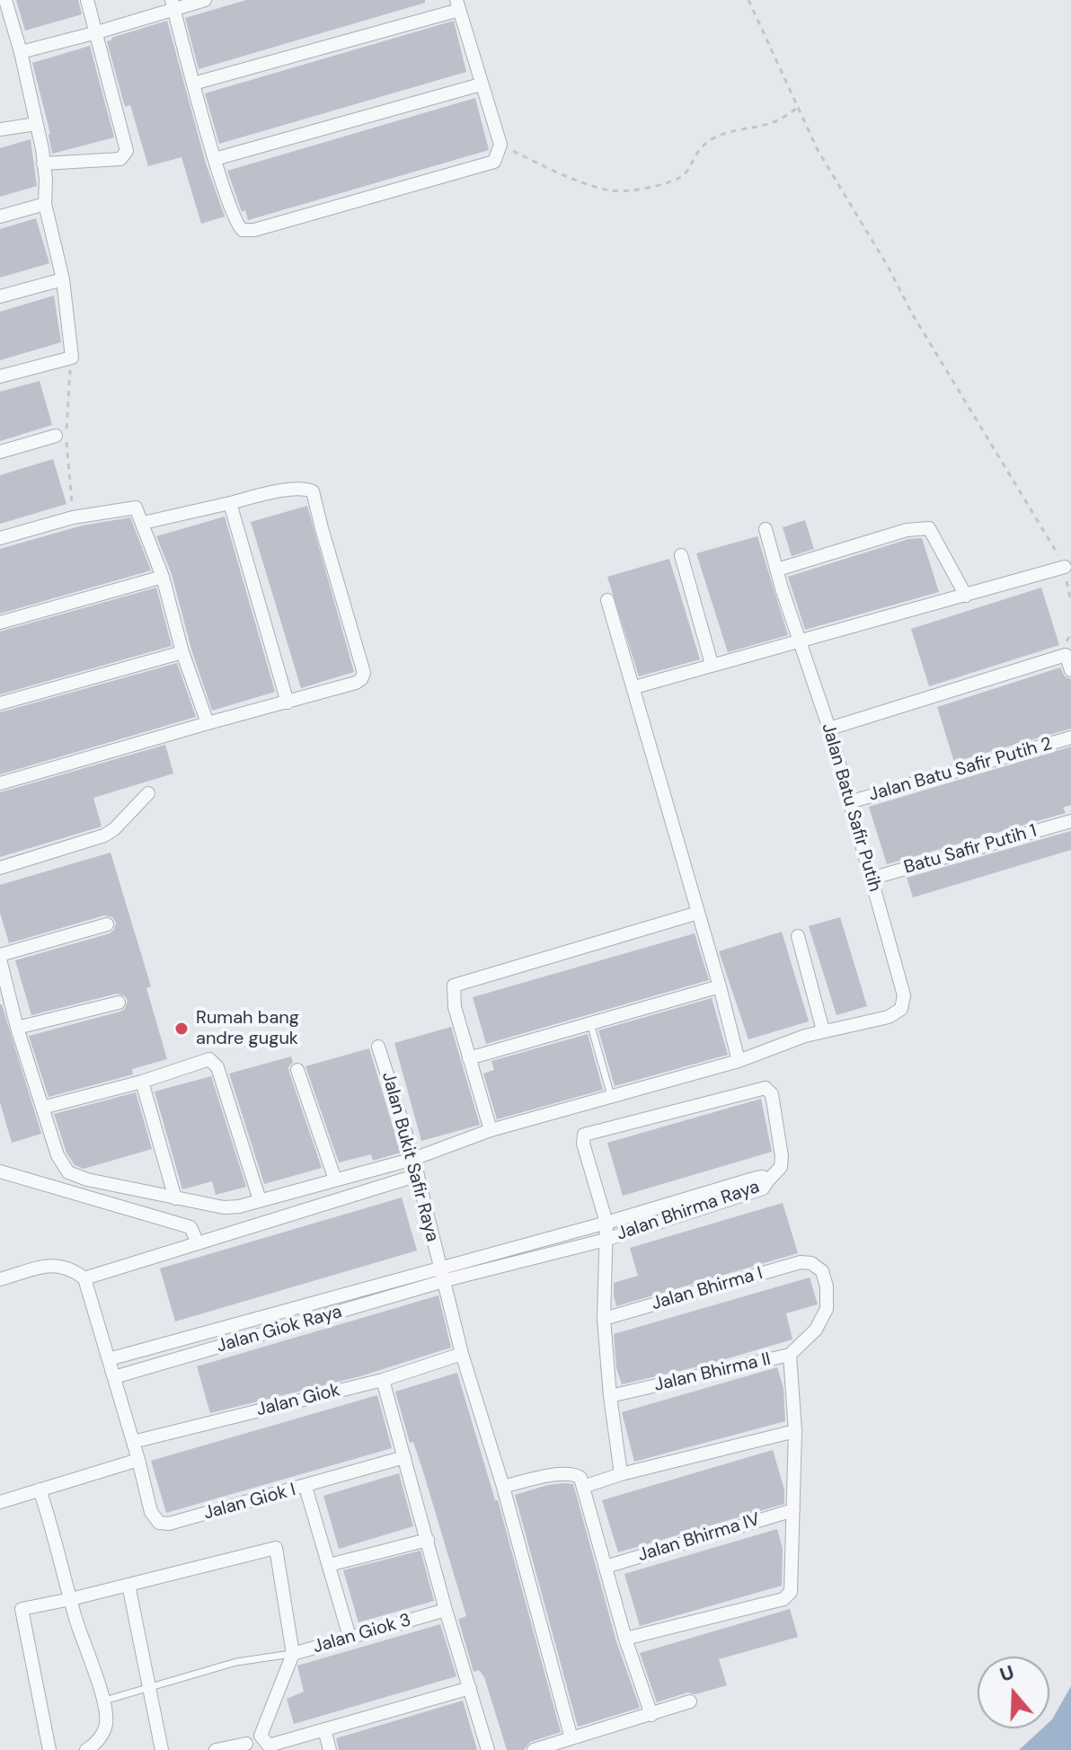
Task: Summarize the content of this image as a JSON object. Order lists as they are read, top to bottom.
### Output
{
  "streets": {
    "street": [
      "Jalan Batu Safir Putih 2",
      "Jalan Batu Safir Putih",
      "Batu Safir Putih 1",
      "Jalan Bukit Safir Raya",
      "Jalan Bhirma Raya",
      "Jalan Bhirma I",
      "Jalan Giok Raya",
      "Jalan Bhirma II",
      "Jalan Giok",
      "Jalan Giok I",
      "Jalan Bhirma IV",
      "Jalan Giok 3"
    ]
  },
  "crossings": [
    ["Jalan Batu Safir Putih 2", "Jalan Batu Safir Putih"],
    ["Jalan Batu Safir Putih", "Batu Safir Putih 1"],
    ["Jalan Bukit Safir Raya", "Jalan Bhirma Raya"],
    ["Jalan Bukit Safir Raya", "Jalan Giok Raya"],
    ["Jalan Bukit Safir Raya", "Jalan Giok"],
    ["Jalan Bhirma Raya", "Jalan Giok Raya"],
    ["Jalan Bhirma I", "Jalan Bhirma II"]
  ],
  "places": ["Rumah bang andre guguk"],
  "north": "top"
}
